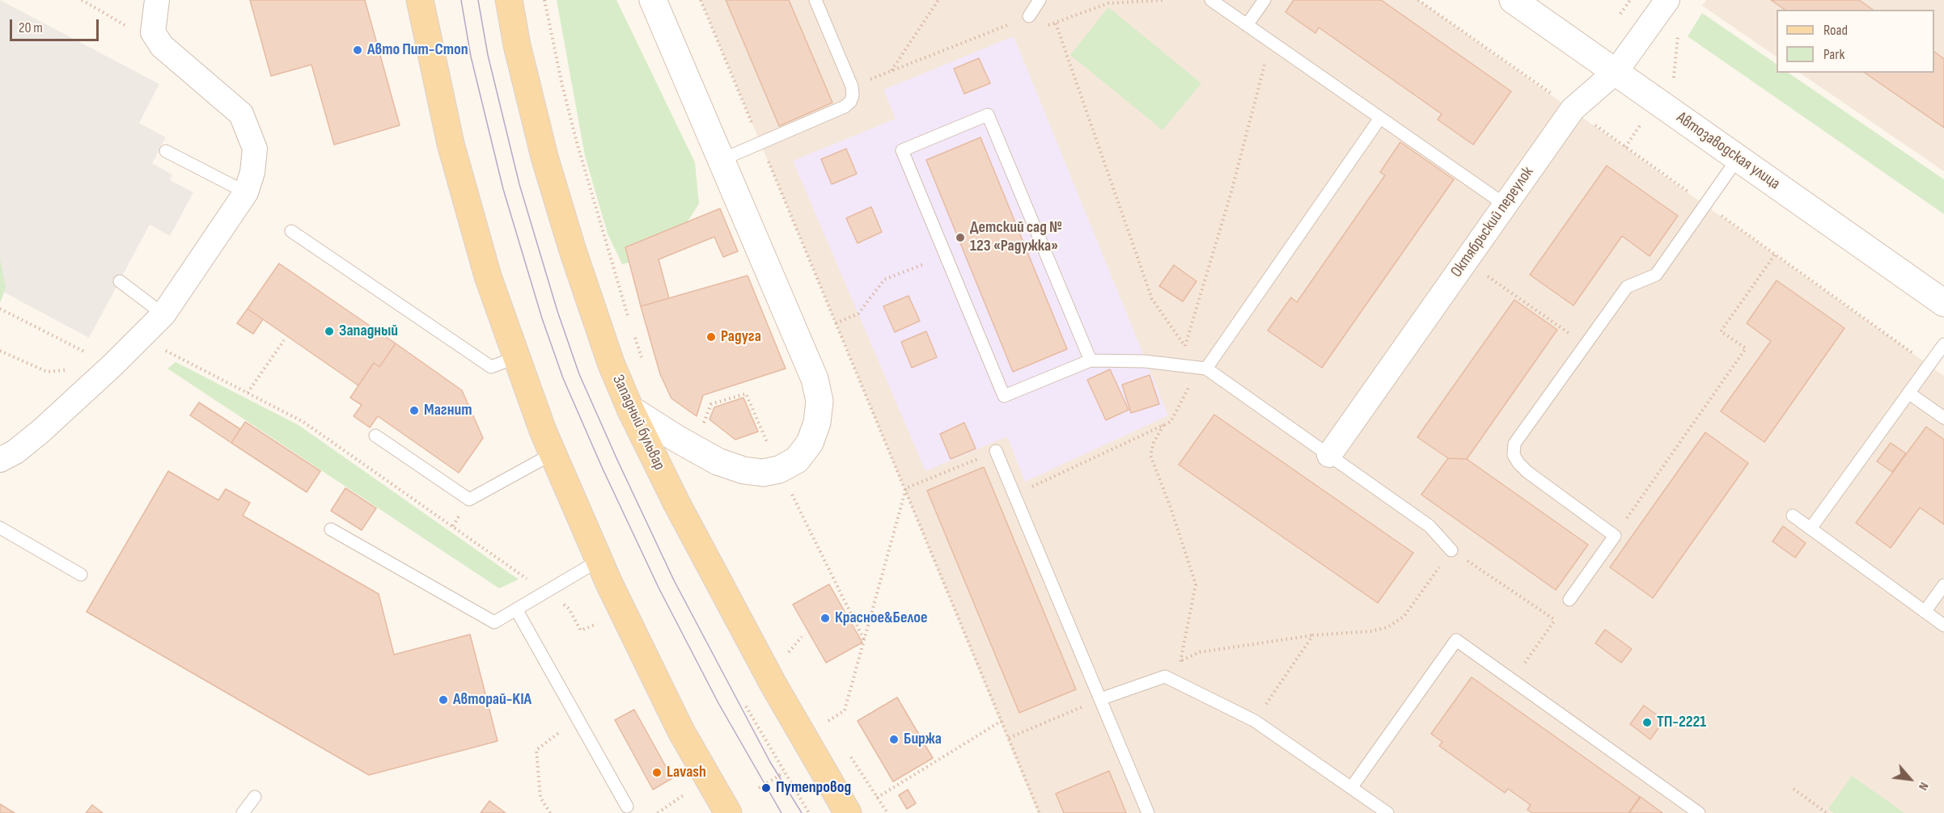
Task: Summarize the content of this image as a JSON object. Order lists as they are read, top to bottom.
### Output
{
  "streets": {
    "main road": ["Западный бульвар"],
    "street": ["Автозаводская улица", "Октябрьский переулок"]
  },
  "crossings": [
    ["Автозаводская улица", "Октябрьский переулок"]
  ],
  "places": [
    "Авто Пит-Стоп",
    "Детский сад № 123 «Радужка»",
    "Западный",
    "Радуга",
    "Магнит",
    "Красное&Белое",
    "Авторай-KIA",
    "ТП-2221",
    "Биржа",
    "Lavash",
    "Путепровод"
  ],
  "legend": ["Road", "Park"],
  "scale_bar": "20 m",
  "north": "bottom right"
}
